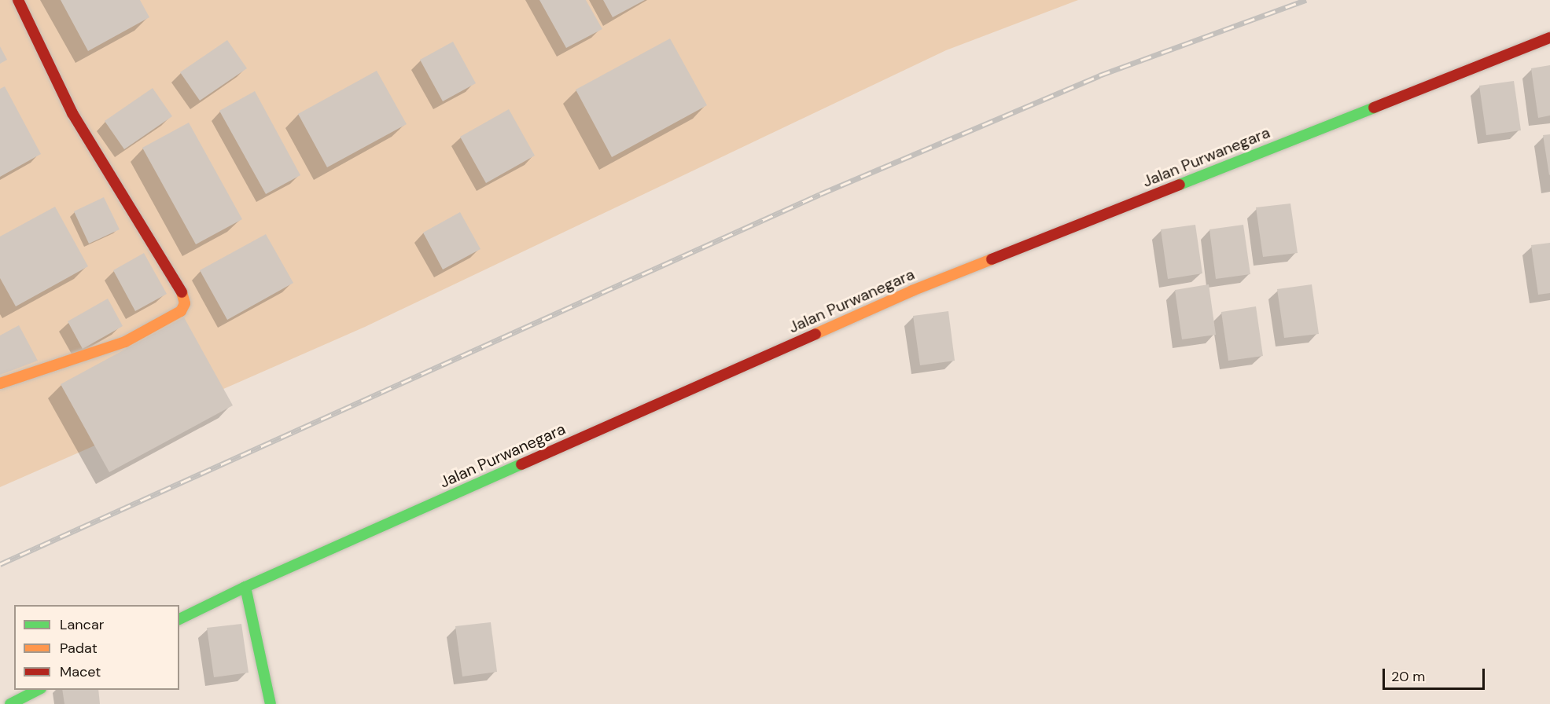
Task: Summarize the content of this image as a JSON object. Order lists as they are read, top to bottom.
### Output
{
  "streets": {
    "street": ["Jalan Purwanegara"]
  },
  "legend": ["Lancar", "Padat", "Macet"],
  "scale_bar": "20 m"
}
